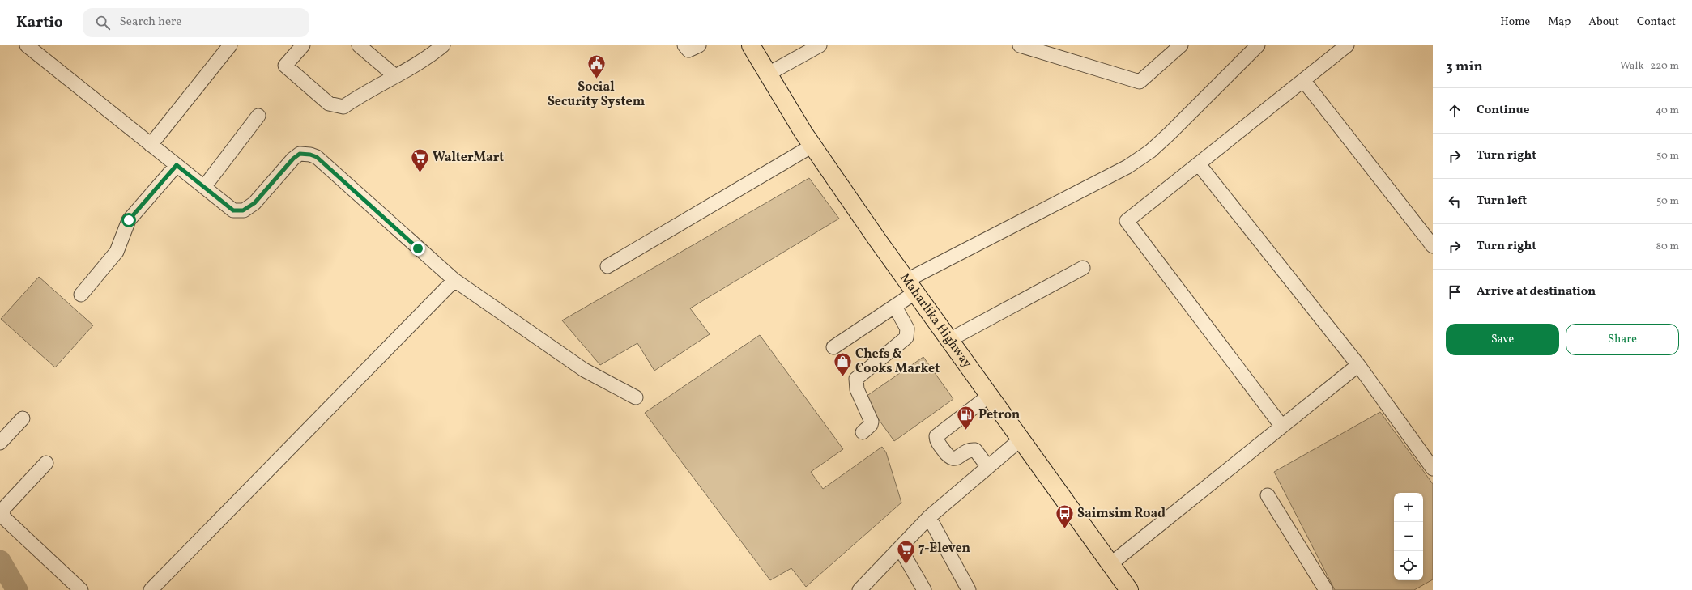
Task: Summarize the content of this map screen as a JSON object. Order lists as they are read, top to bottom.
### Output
{
  "streets": {
    "highway": ["Maharlika Highway"]
  },
  "places": {
    "public building": ["Social Security System"],
    "supermarket": ["WalterMart", "7-Eleven"],
    "shop": ["Chefs & Cooks Market"],
    "fuel station": ["Petron"],
    "bus stop": ["Saimsim Road"]
  },
  "page": {
    "header": "Kartio",
    "search": "Search here",
    "nav": [
      "Home",
      "Map",
      "About",
      "Contact"
    ],
    "heading": ["3 min", "Walk · 220 m"],
    "list": [
      ["Continue", "40 m"],
      ["Turn right", "50 m"],
      ["Turn left", "50 m"],
      ["Turn right", "80 m"],
      "Arrive at destination"
    ],
    "buttons": ["Save", "Share"],
    "map_buttons": ["+", "−"]
  }
}
